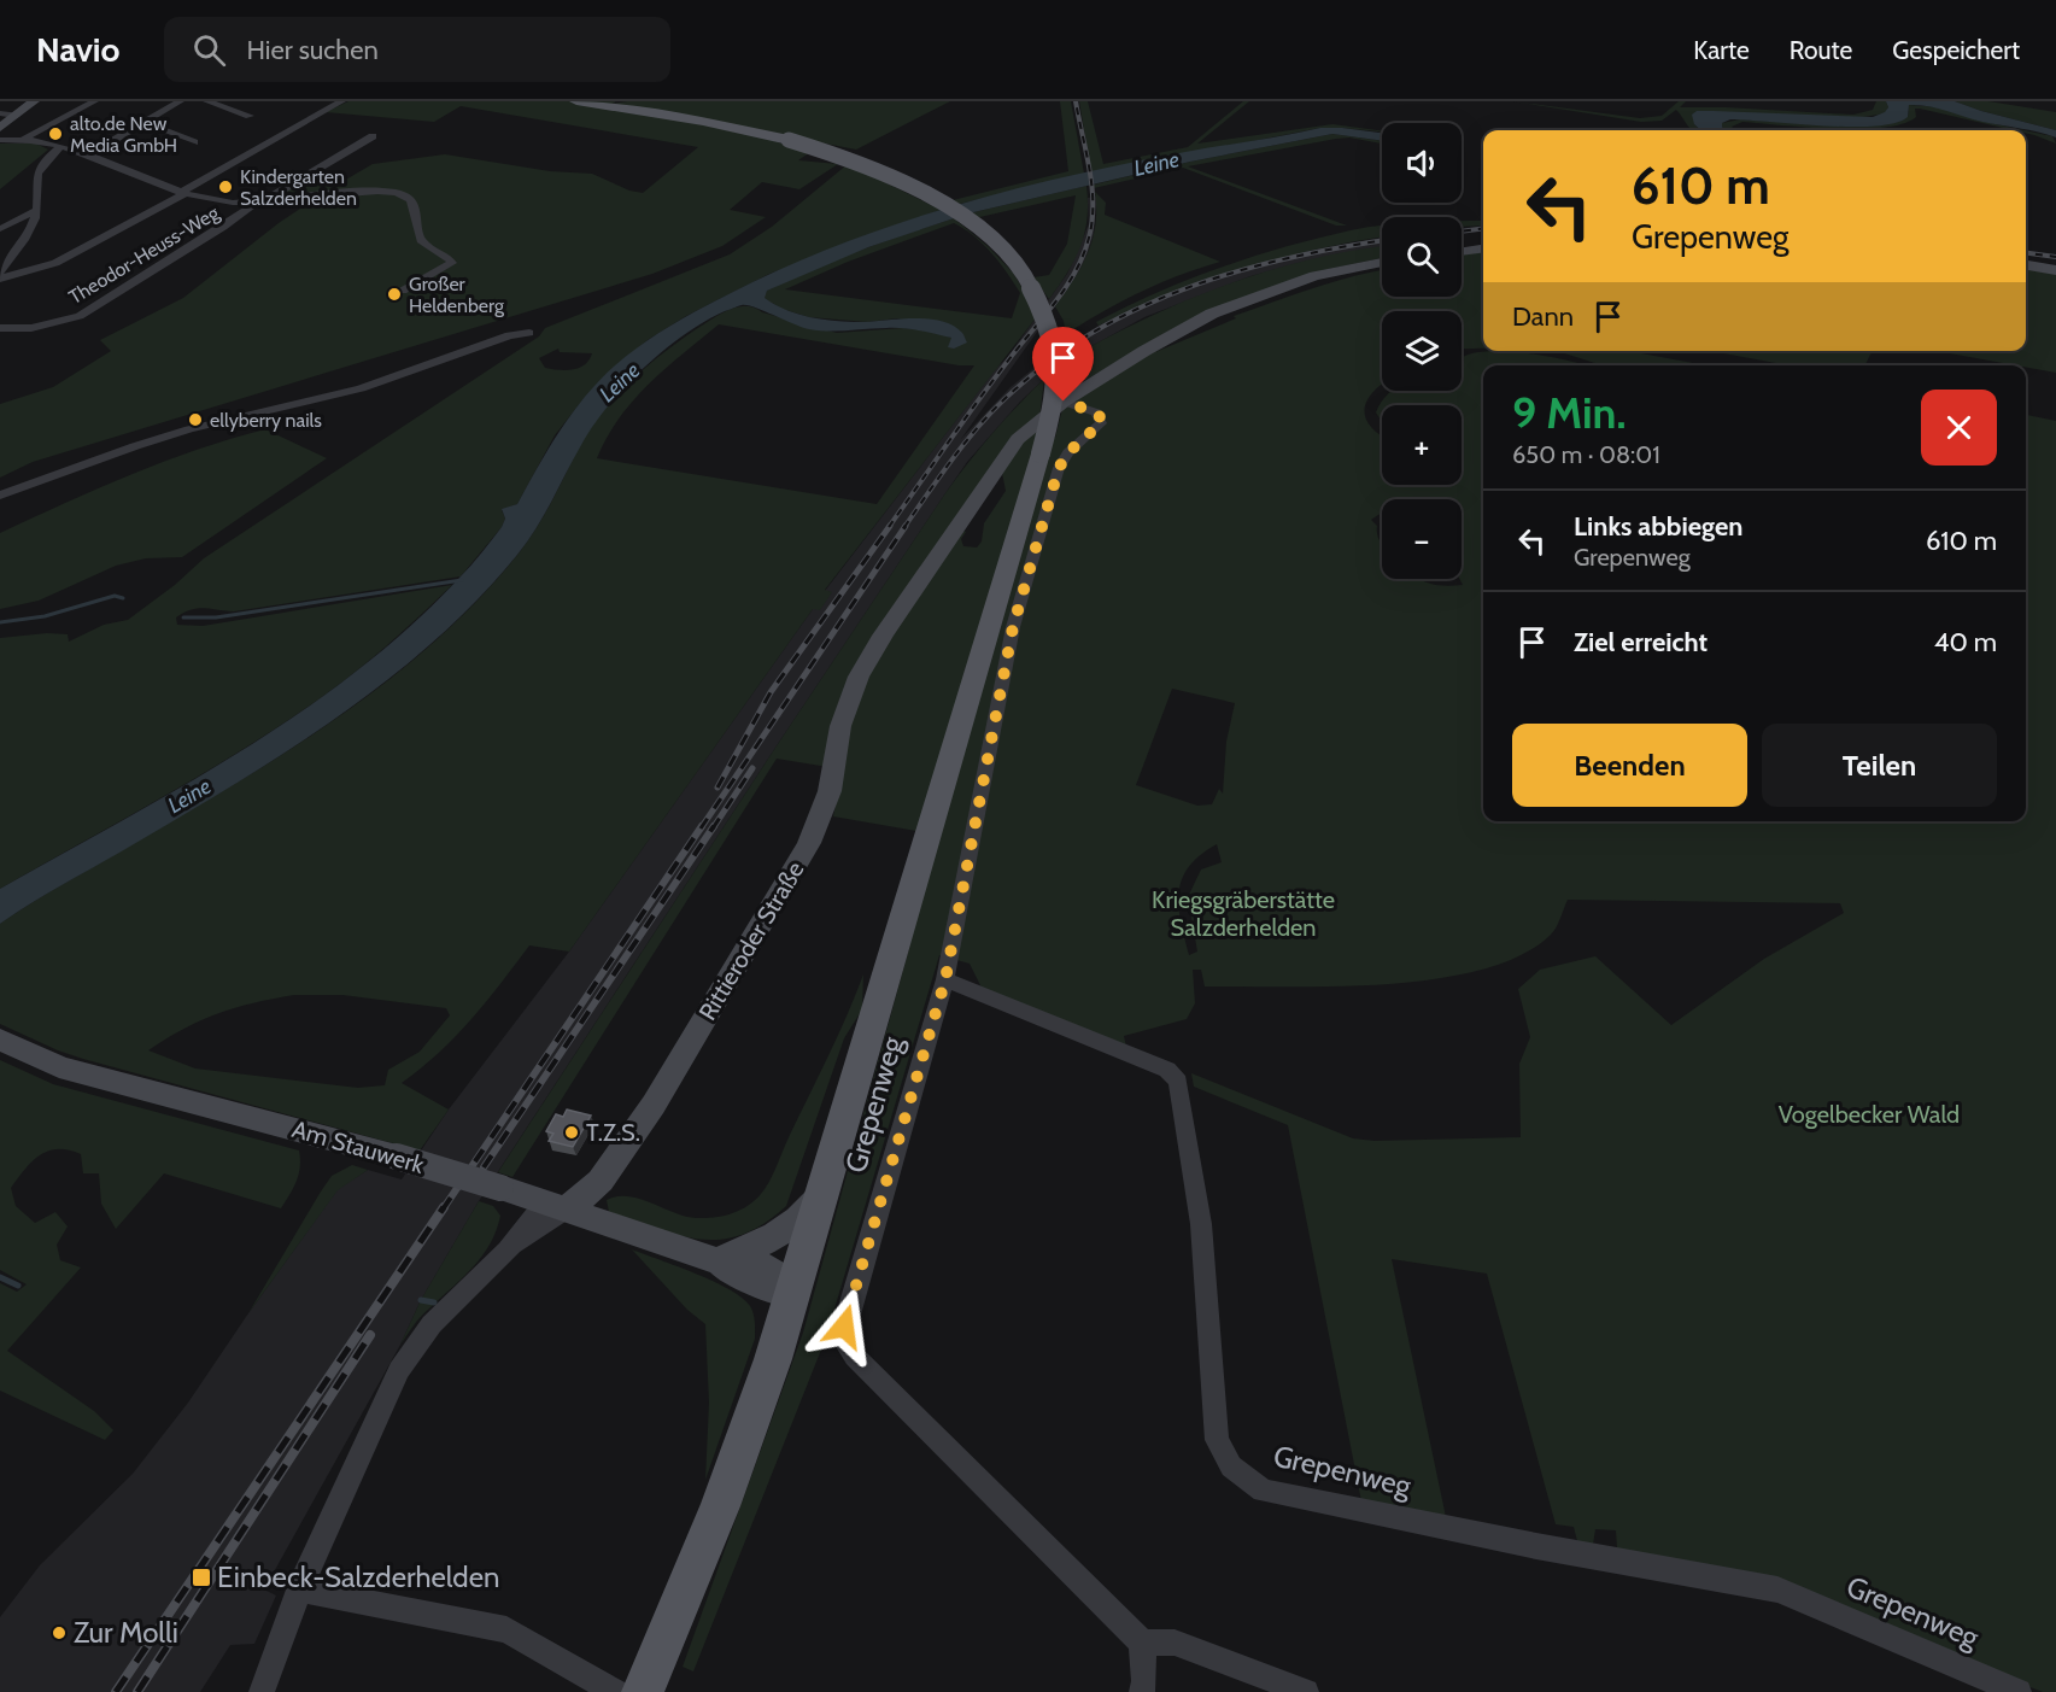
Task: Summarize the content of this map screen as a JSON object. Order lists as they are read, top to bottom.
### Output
{
  "streets": {
    "street": [
      "Theodor-Heuss-Weg",
      "Rittieroder Straße",
      "Grepenweg",
      "Am Stauwerk"
    ]
  },
  "crossings": [
    ["Rittieroder Straße", "Grepenweg"],
    ["Rittieroder Straße", "Am Stauwerk"]
  ],
  "water": ["Leine"],
  "parks": ["Kriegsgräberstätte Salzderhelden", "Vogelbecker Wald"],
  "places": {
    "other": [
      "alto.de New Media GmbH",
      "Kindergarten Salzderhelden",
      "Großer Heldenberg",
      "ellyberry nails",
      "T.Z.S.",
      "Zur Molli"
    ],
    "transit": ["Einbeck-Salzderhelden"]
  },
  "page": {
    "header": "Navio",
    "search": "Hier suchen",
    "nav": ["Karte", "Route", "Gespeichert"],
    "map_buttons": ["+", "−"],
    "turn": ["610 m", "Grepenweg"],
    "then": "Dann",
    "heading": ["9 Min.", "650 m · 08:01"],
    "list": [
      {
        "name": "Links abbiegen",
        "note": "Grepenweg",
        "value": "610 m"
      },
      {
        "name": "Ziel erreicht",
        "value": "40 m"
      }
    ],
    "buttons": ["Beenden", "Teilen"]
  }
}
